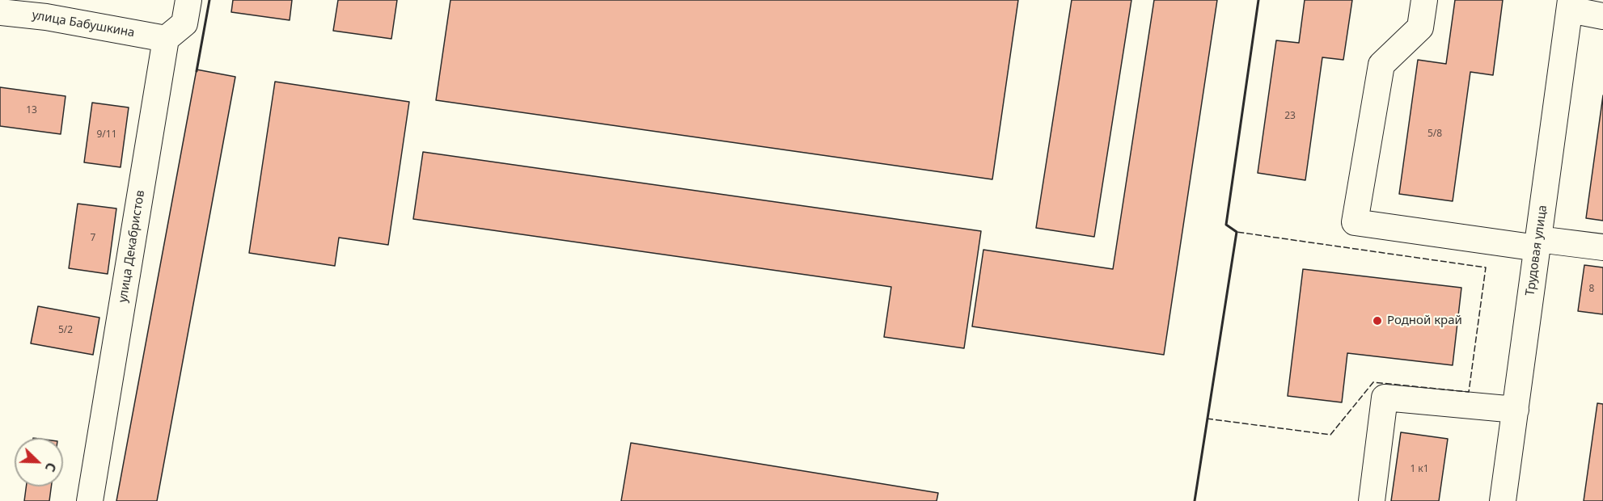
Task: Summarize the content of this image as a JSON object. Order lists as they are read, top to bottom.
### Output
{
  "streets": {
    "street": ["улица Бабушкина", "улица Декабристов", "Трудовая улица"]
  },
  "crossings": [
    ["улица Бабушкина", "улица Декабристов"]
  ],
  "places": ["Родной край"],
  "house_numbers": [
    "13",
    "23",
    "5/8",
    "9/11",
    "7",
    "8",
    "5/2",
    "1 к1"
  ],
  "north": "bottom right"
}
